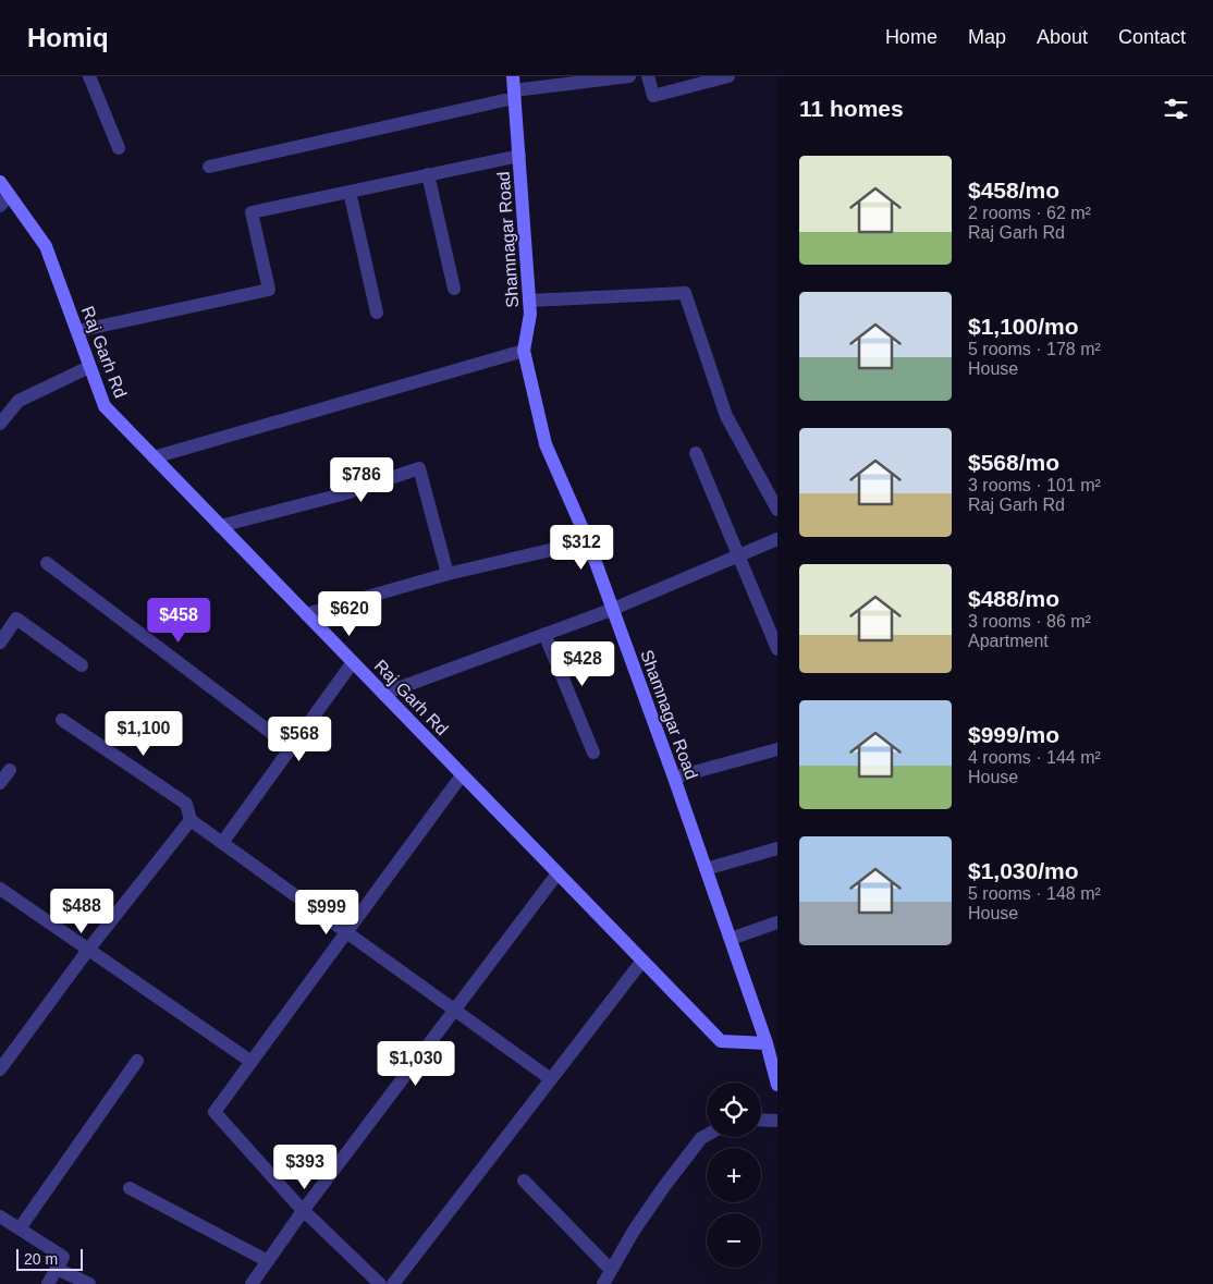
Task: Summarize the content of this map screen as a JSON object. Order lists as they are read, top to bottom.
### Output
{
  "streets": {
    "street": ["Shamnagar Road", "Raj Garh Rd"]
  },
  "crossings": [
    ["Shamnagar Road", "Raj Garh Rd"]
  ],
  "scale_bar": "20 m",
  "page": {
    "header": "Homiq",
    "nav": [
      "Home",
      "Map",
      "About",
      "Contact"
    ],
    "heading": "11 homes",
    "list": [
      {
        "name": "$458/mo",
        "note": "2 rooms · 62 m² · Raj Garh Rd"
      },
      {
        "name": "$1,100/mo",
        "note": "5 rooms · 178 m² · House"
      },
      {
        "name": "$568/mo",
        "note": "3 rooms · 101 m² · Raj Garh Rd"
      },
      {
        "name": "$488/mo",
        "note": "3 rooms · 86 m² · Apartment"
      },
      {
        "name": "$999/mo",
        "note": "4 rooms · 144 m² · House"
      },
      {
        "name": "$1,030/mo",
        "note": "5 rooms · 148 m² · House"
      }
    ],
    "price": [
      "$786",
      "$312",
      "$620",
      "$458",
      "$428",
      "$1,100",
      "$568",
      "$488",
      "$999",
      "$1,030",
      "$393"
    ],
    "map_buttons": ["+", "−"],
    "scale": "20 m"
  }
}
